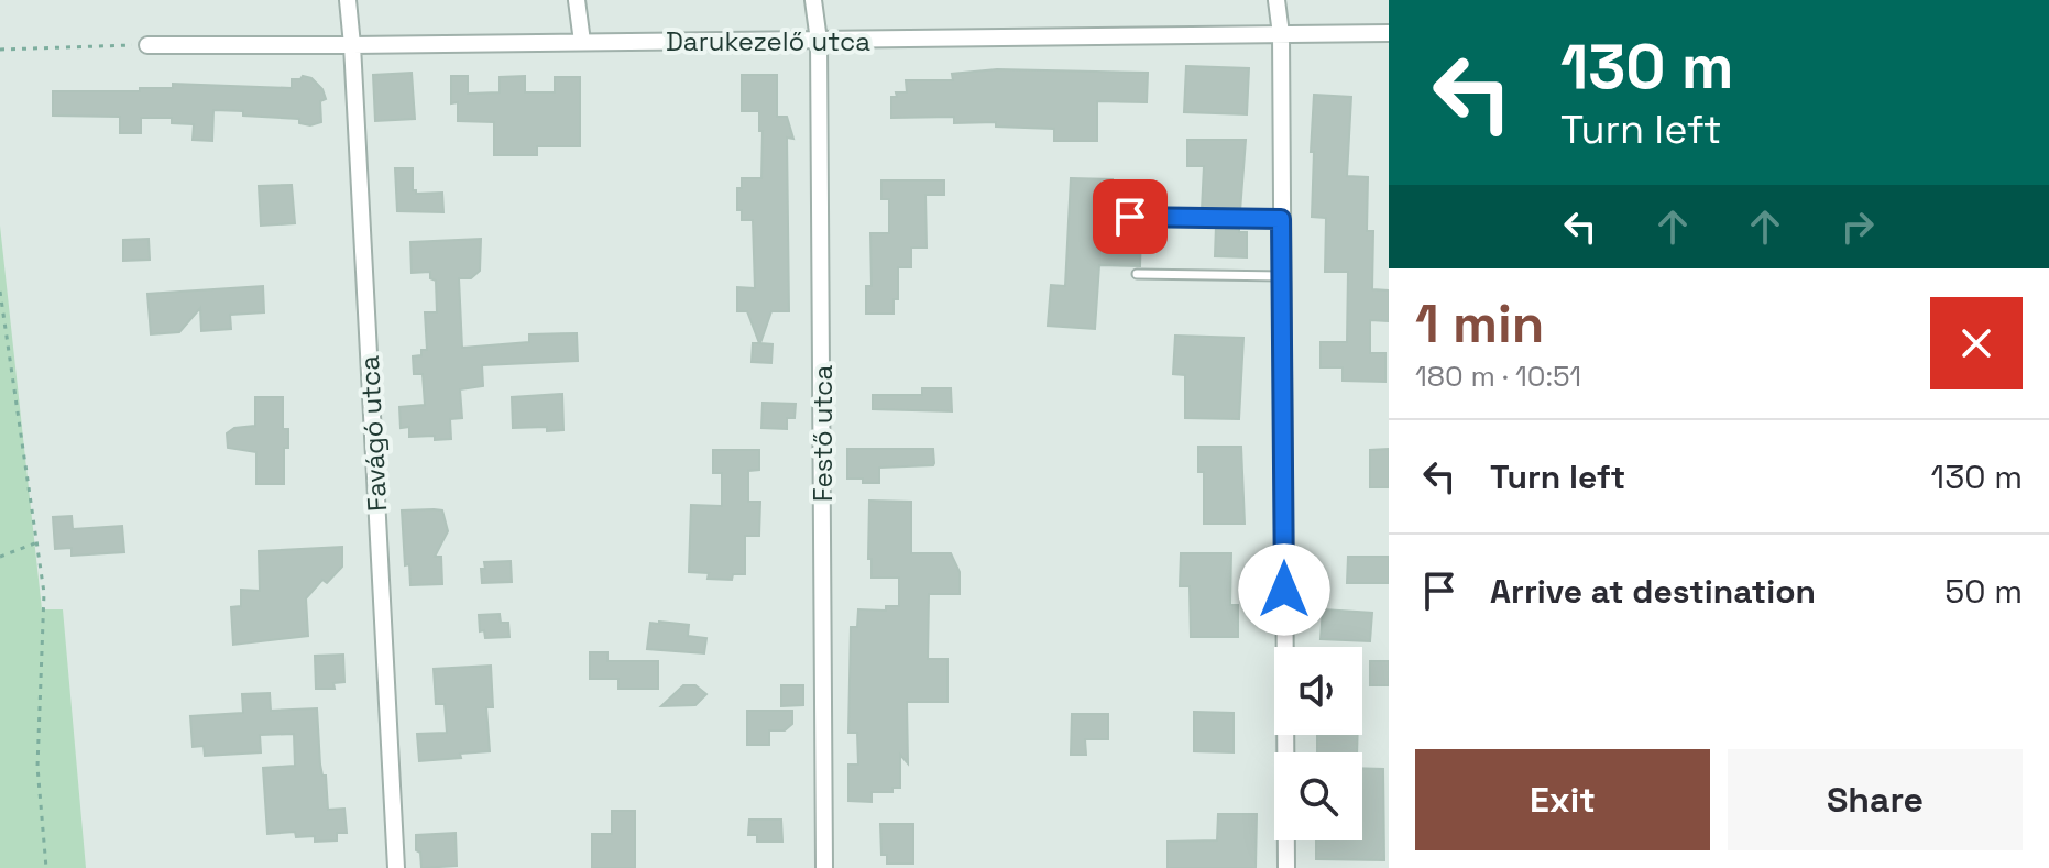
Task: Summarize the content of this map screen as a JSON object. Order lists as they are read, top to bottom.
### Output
{
  "streets": {
    "street": ["Darukezelő utca", "Favágó utca", "Festő utca"]
  },
  "crossings": [
    ["Darukezelő utca", "Favágó utca"],
    ["Darukezelő utca", "Festő utca"]
  ],
  "page": {
    "turn": ["130 m", "Turn left"],
    "heading": ["1 min", "180 m · 10:51"],
    "list": [
      {
        "name": "Turn left",
        "value": "130 m"
      },
      {
        "name": "Arrive at destination",
        "value": "50 m"
      }
    ],
    "buttons": ["Exit", "Share"]
  }
}
